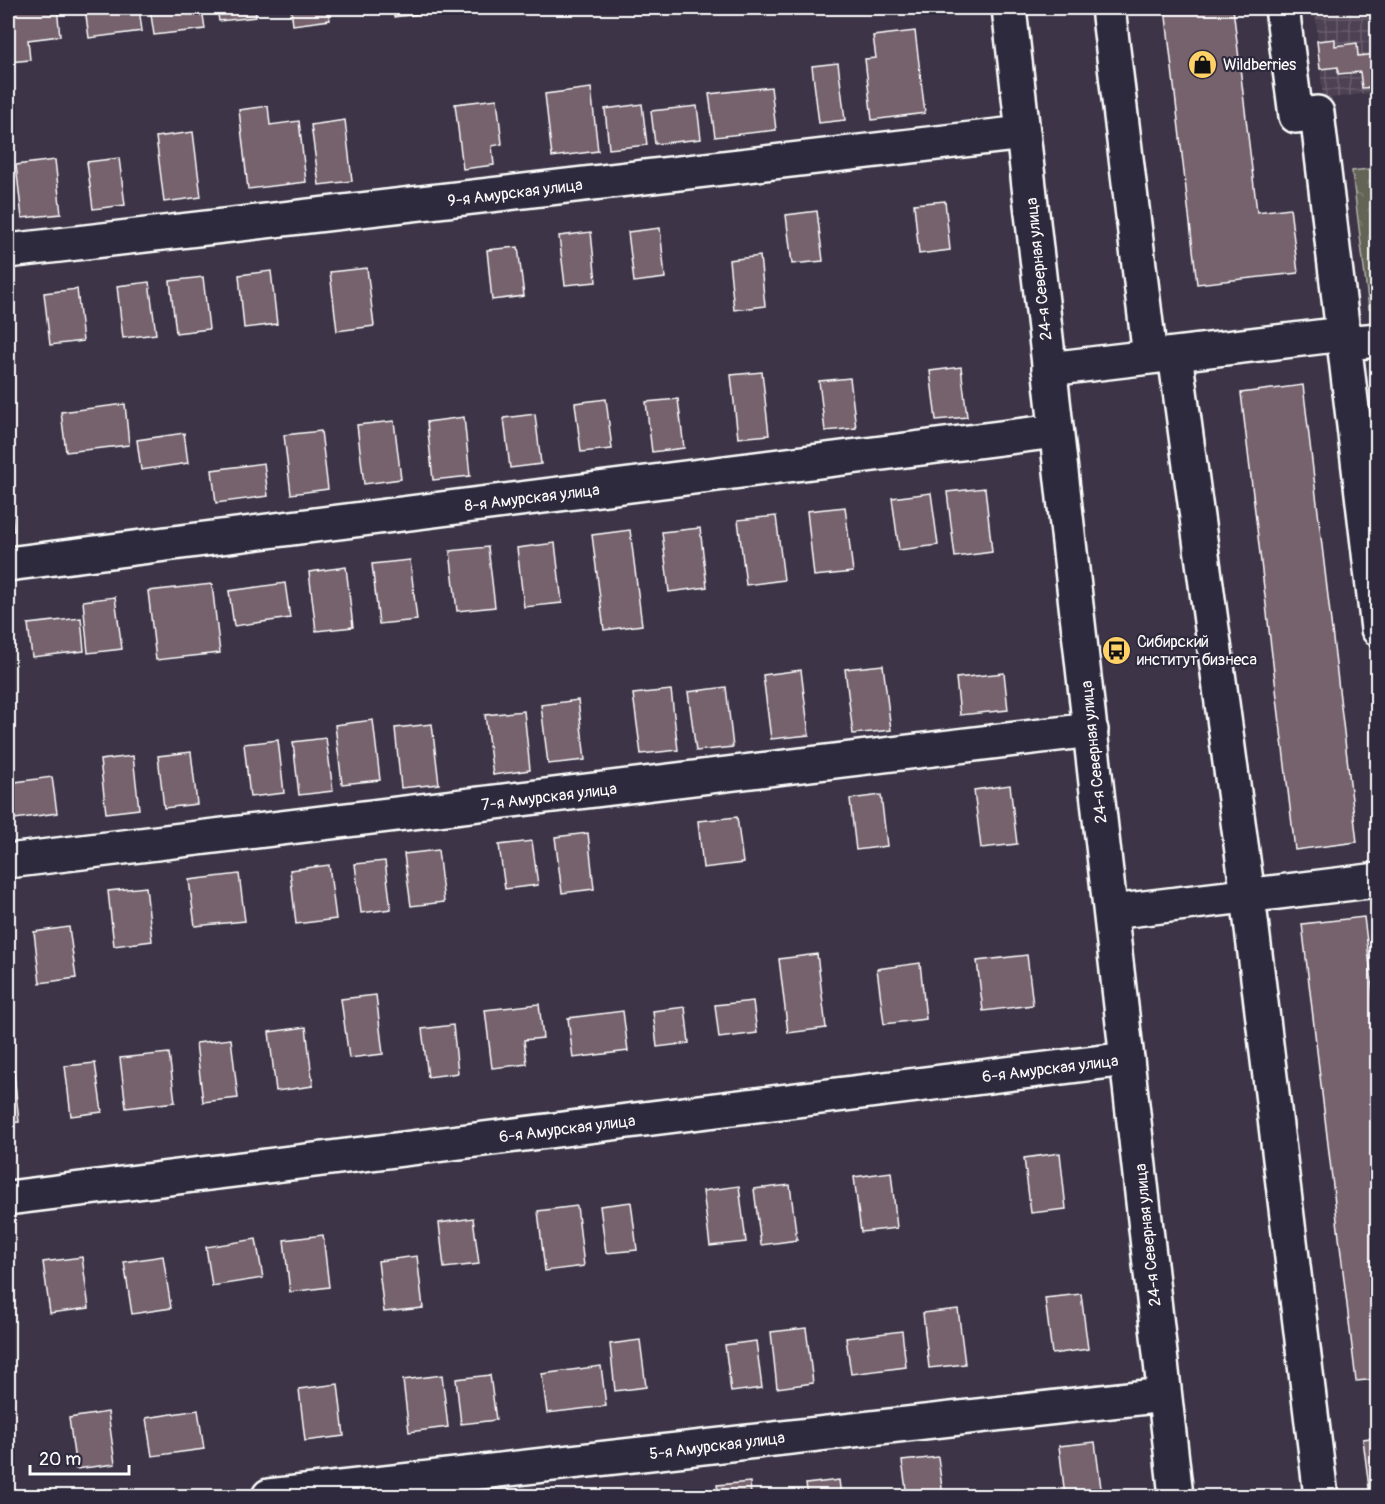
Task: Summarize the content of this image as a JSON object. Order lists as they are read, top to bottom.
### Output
{
  "streets": {
    "street": [
      "9-я Амурская улица",
      "24-я Северная улица",
      "8-я Амурская улица",
      "7-я Амурская улица",
      "6-я Амурская улица",
      "5-я Амурская улица"
    ]
  },
  "crossings": [
    ["9-я Амурская улица", "24-я Северная улица"],
    ["24-я Северная улица", "8-я Амурская улица"],
    ["24-я Северная улица", "7-я Амурская улица"],
    ["24-я Северная улица", "6-я Амурская улица"],
    ["24-я Северная улица", "5-я Амурская улица"]
  ],
  "places": {
    "shop": ["Wildberries"],
    "bus stop": ["Сибирский институт бизнеса"]
  },
  "scale_bar": "20 m"
}
